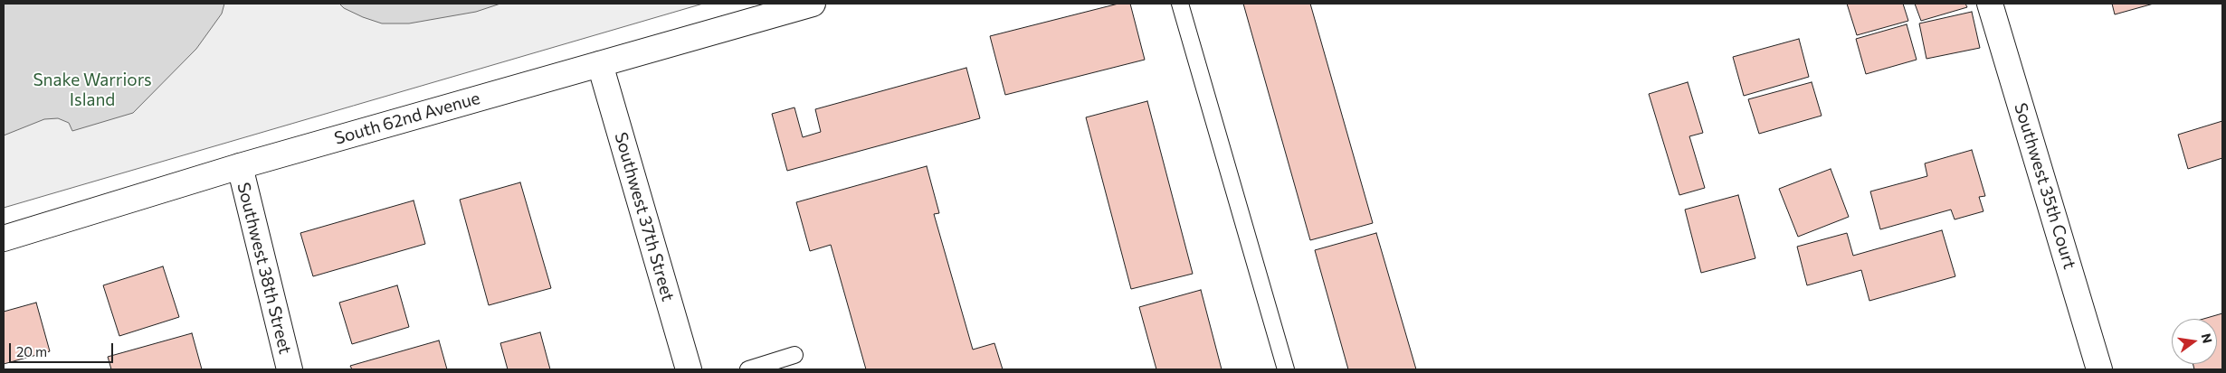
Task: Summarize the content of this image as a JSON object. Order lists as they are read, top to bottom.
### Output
{
  "streets": {
    "street": [
      "South 62nd Avenue",
      "Southwest 35th Court",
      "Southwest 37th Street",
      "Southwest 38th Street"
    ]
  },
  "crossings": [
    ["South 62nd Avenue", "Southwest 37th Street"],
    ["South 62nd Avenue", "Southwest 38th Street"]
  ],
  "parks": ["Snake Warriors Island"],
  "scale_bar": "20 m",
  "north": "right"
}
